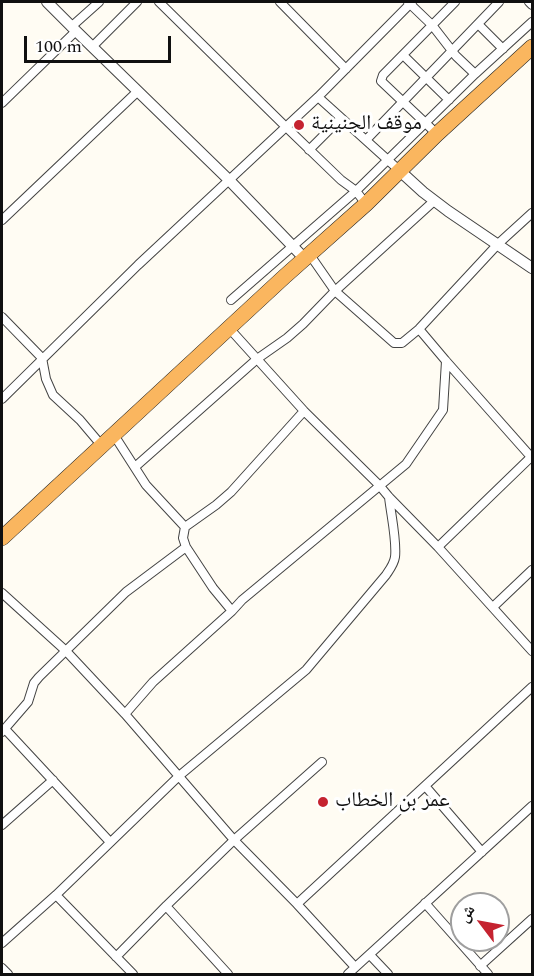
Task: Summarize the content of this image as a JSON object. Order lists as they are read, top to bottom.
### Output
{
  "places": ["موقف الجنينية", "عمر بن الخطاب"],
  "scale_bar": "100 m",
  "north": "top left"
}
